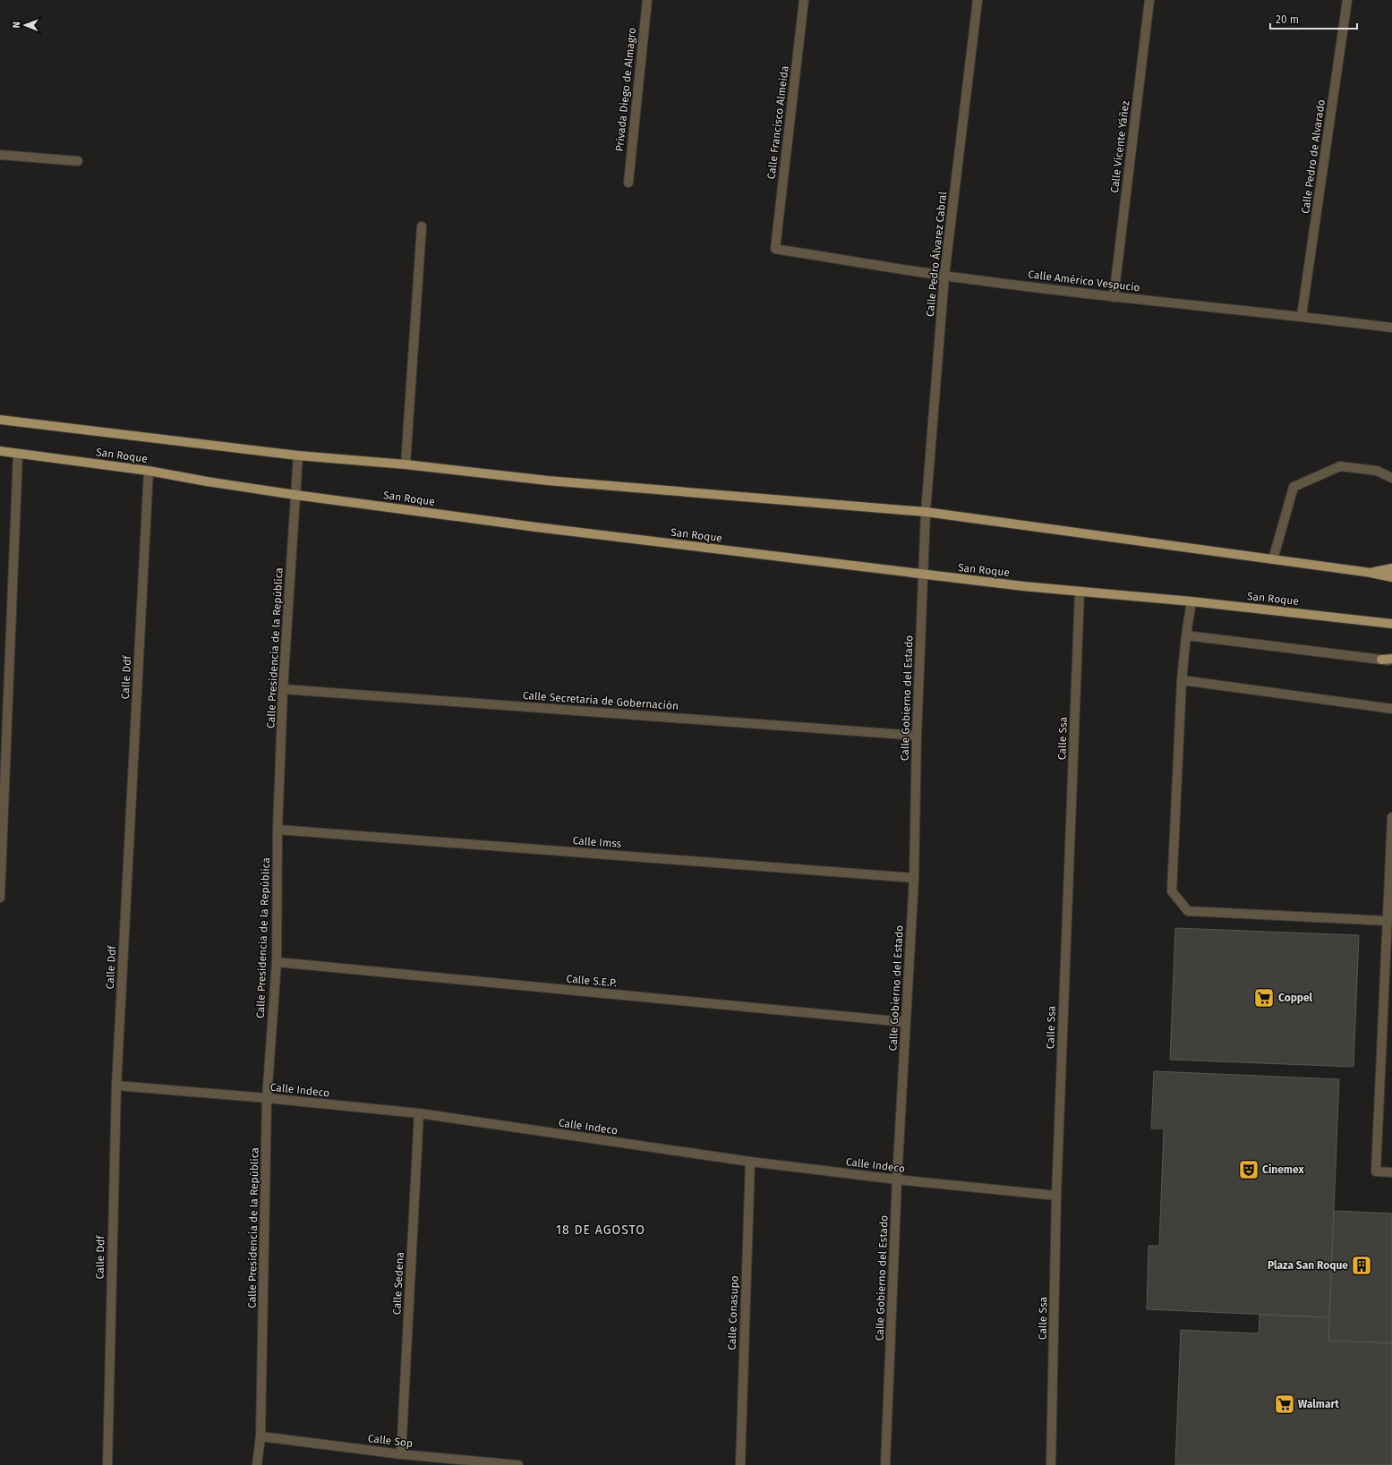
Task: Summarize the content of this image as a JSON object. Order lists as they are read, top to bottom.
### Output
{
  "streets": {
    "main road": ["San Roque"],
    "street": [
      "Privada Diego de Almagro",
      "Calle Francisco Almeida",
      "Calle Vicente Yáñez",
      "Calle Pedro de Alvarado",
      "Calle Pedro Álvarez Cabral",
      "Calle Américo Vespucio",
      "Calle Presidencia de la República",
      "Calle Ddf",
      "Calle Gobierno del Estado",
      "Calle Secretaria de Gobernación",
      "Calle Ssa",
      "Calle Imss",
      "Calle S.E.P.",
      "Calle Indeco",
      "Calle Sedena",
      "Calle Conasupo",
      "Calle Sop"
    ]
  },
  "crossings": [
    ["Calle Francisco Almeida", "Calle Américo Vespucio"],
    ["Calle Vicente Yáñez", "Calle Américo Vespucio"],
    ["Calle Pedro de Alvarado", "Calle Américo Vespucio"],
    ["Calle Pedro Álvarez Cabral", "Calle Américo Vespucio"],
    ["Calle Pedro Álvarez Cabral", "San Roque"],
    ["Calle Pedro Álvarez Cabral", "Calle Gobierno del Estado"],
    ["San Roque", "Calle Presidencia de la República"],
    ["San Roque", "Calle Ddf"],
    ["San Roque", "Calle Gobierno del Estado"],
    ["San Roque", "Calle Ssa"],
    ["Calle Presidencia de la República", "Calle Secretaria de Gobernación"],
    ["Calle Presidencia de la República", "Calle Imss"],
    ["Calle Presidencia de la República", "Calle S.E.P."],
    ["Calle Presidencia de la República", "Calle Indeco"],
    ["Calle Presidencia de la República", "Calle Sop"],
    ["Calle Ddf", "Calle Indeco"],
    ["Calle Gobierno del Estado", "Calle Secretaria de Gobernación"],
    ["Calle Gobierno del Estado", "Calle Imss"],
    ["Calle Gobierno del Estado", "Calle S.E.P."],
    ["Calle Gobierno del Estado", "Calle Indeco"],
    ["Calle Ssa", "Calle Indeco"],
    ["Calle Indeco", "Calle Sedena"],
    ["Calle Indeco", "Calle Conasupo"],
    ["Calle Sedena", "Calle Sop"]
  ],
  "districts": ["18 DE AGOSTO"],
  "places": {
    "supermarket": ["Coppel", "Walmart"],
    "theatre": ["Cinemex"],
    "building": ["Plaza San Roque"]
  },
  "scale_bar": "20 m",
  "north": "left"
}
